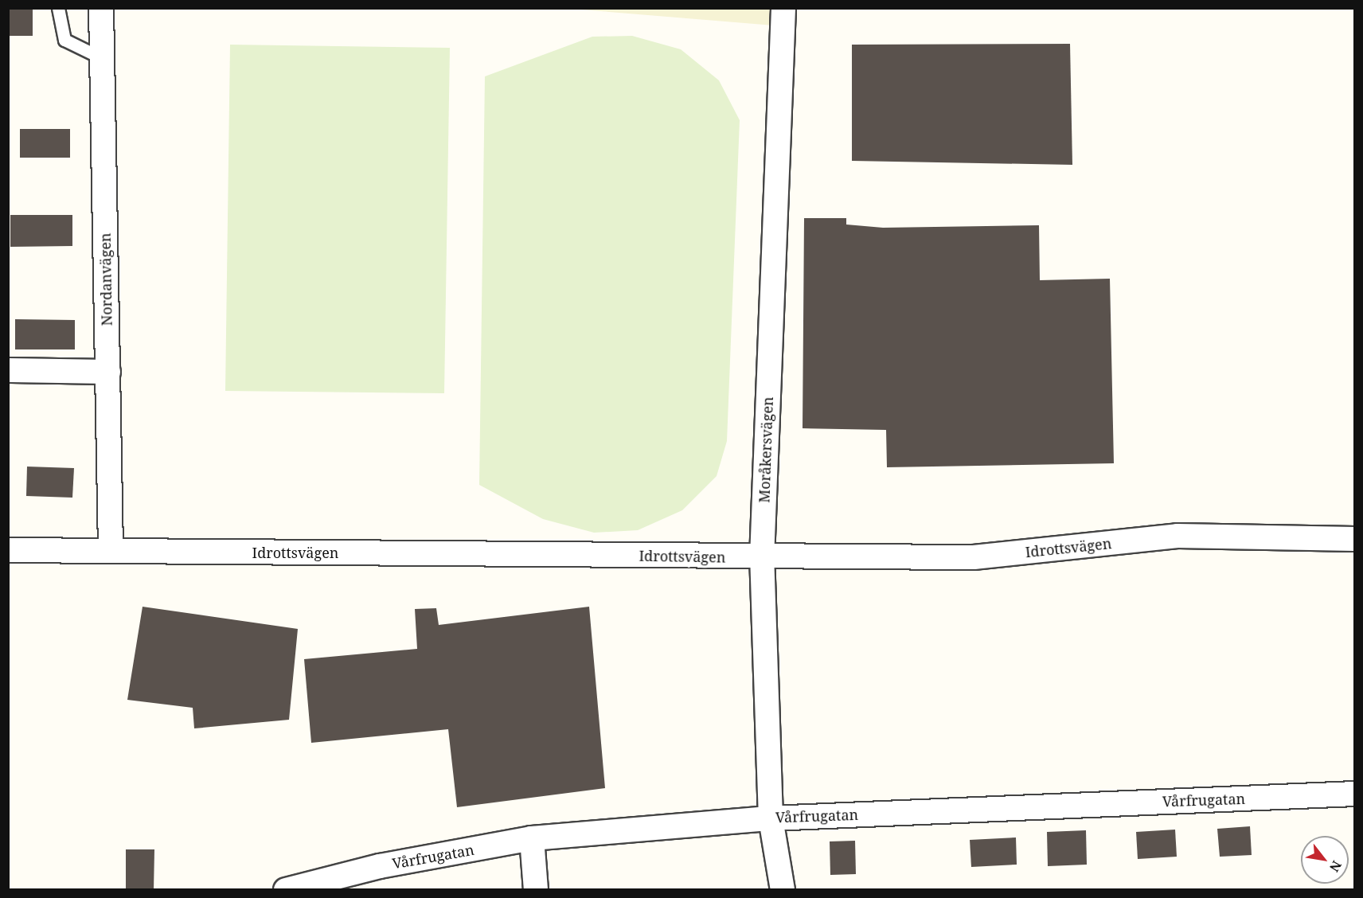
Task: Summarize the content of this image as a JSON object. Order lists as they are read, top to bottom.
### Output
{
  "streets": {
    "street": [
      "Nordanvägen",
      "Moråkersvägen",
      "Idrottsvägen",
      "Vårfrugatan"
    ]
  },
  "crossings": [
    ["Nordanvägen", "Idrottsvägen"],
    ["Moråkersvägen", "Idrottsvägen"],
    ["Moråkersvägen", "Vårfrugatan"]
  ],
  "north": "bottom right"
}
